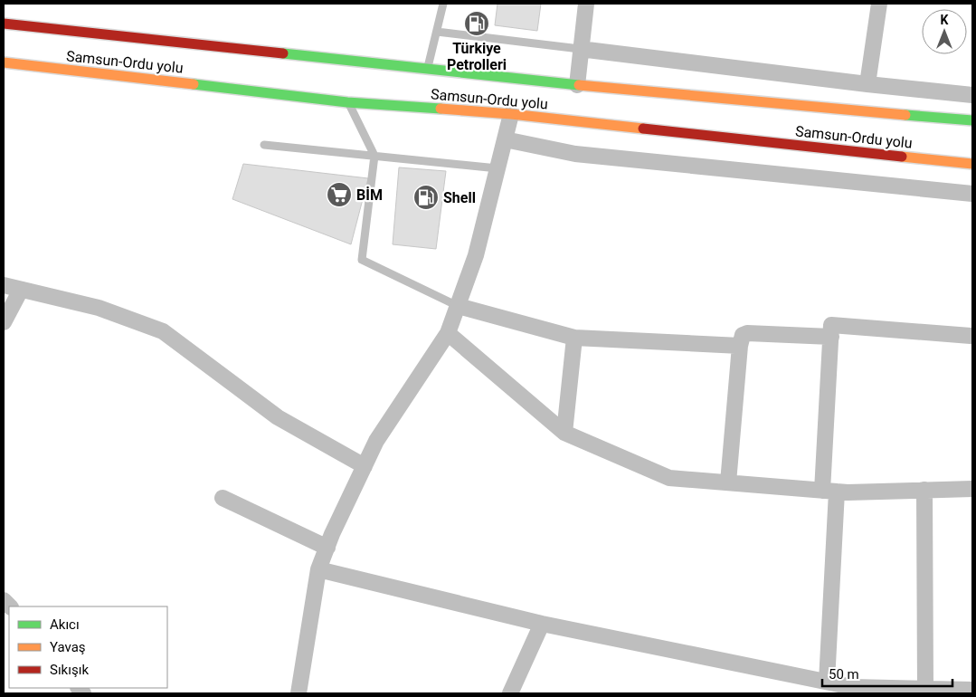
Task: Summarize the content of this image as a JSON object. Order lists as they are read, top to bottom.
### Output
{
  "streets": {
    "highway": ["Samsun-Ordu yolu"]
  },
  "places": {
    "fuel station": ["Türkiye Petrolleri", "Shell"],
    "supermarket": ["BİM"]
  },
  "legend": ["Akıcı", "Yavaş", "Sıkışık"],
  "scale_bar": "50 m",
  "north": "top"
}
